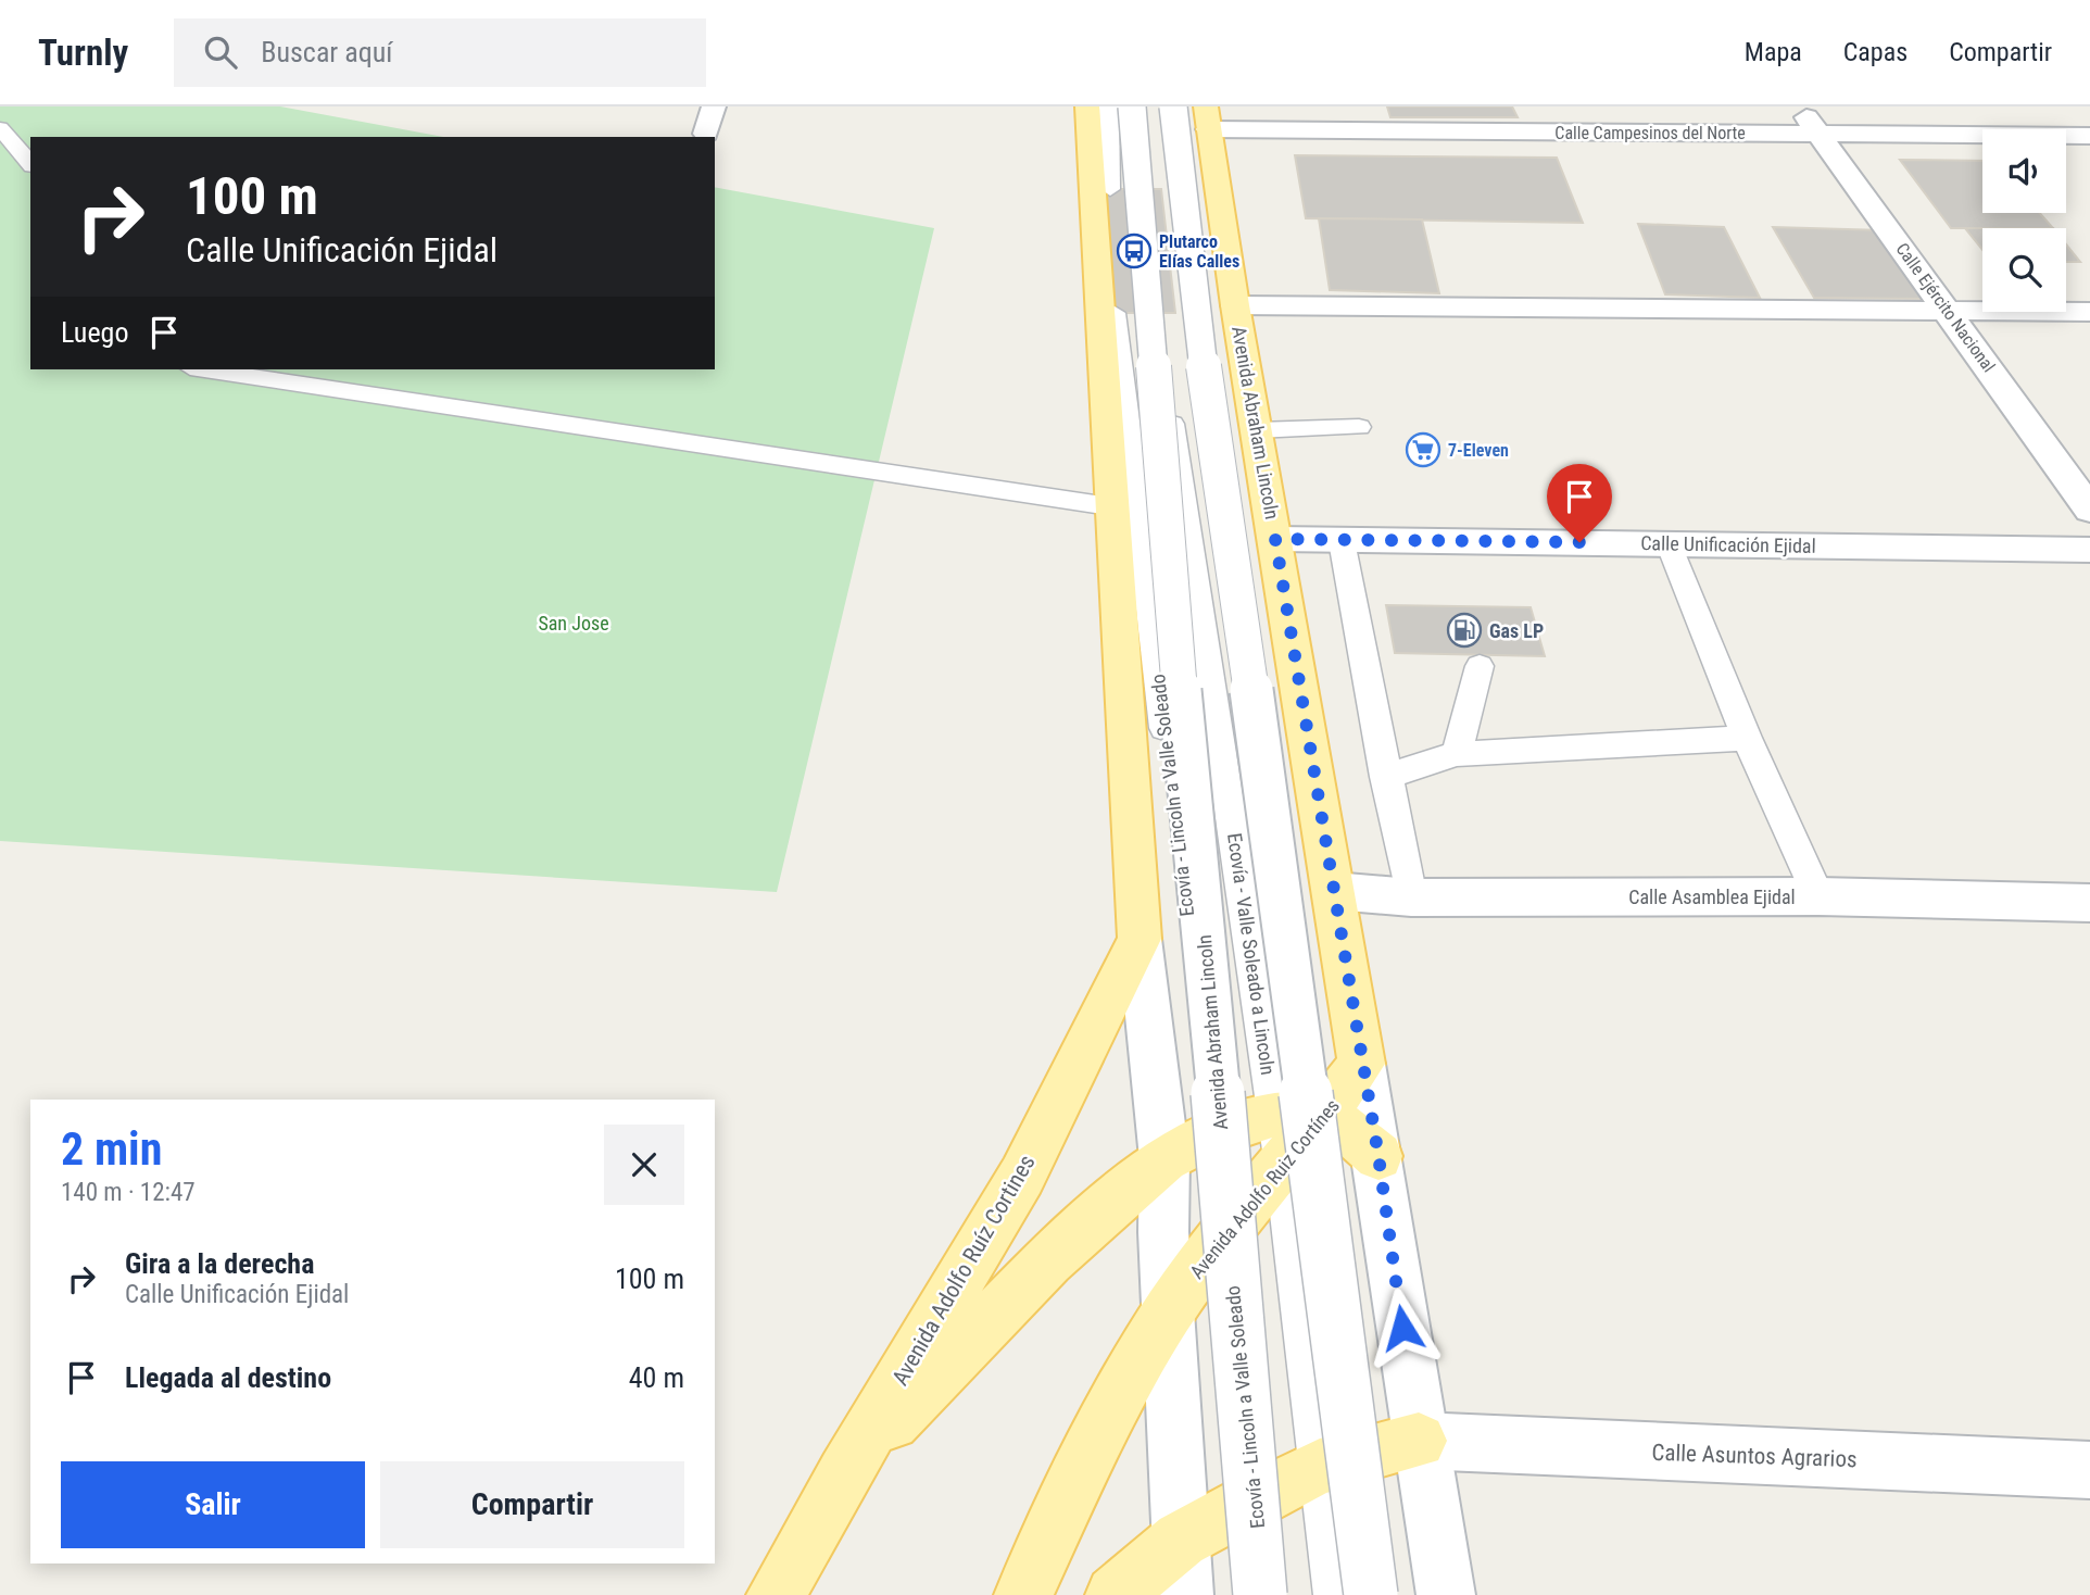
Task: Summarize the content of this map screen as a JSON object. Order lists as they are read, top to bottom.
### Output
{
  "streets": {
    "main road": ["Avenida Abraham Lincoln", "Avenida Adolfo Ruiz Cortínes", "Avenida Adolfo Ruíz Cortines"],
    "street": [
      "Calle Campesinos del Norte",
      "Calle Ejército Nacional",
      "Calle Unificación Ejidal",
      "Calle Asamblea Ejidal",
      "Calle Asuntos Agrarios"
    ],
    "lane": ["Ecovía - Lincoln a Valle Soleado", "Ecovía - Valle Soleado a Lincoln"]
  },
  "crossings": [
    ["Calle Campesinos del Norte", "Calle Ejército Nacional"],
    ["Calle Campesinos del Norte", "Avenida Abraham Lincoln"],
    ["Avenida Abraham Lincoln", "Calle Unificación Ejidal"],
    ["Avenida Abraham Lincoln", "Calle Asamblea Ejidal"],
    ["Avenida Abraham Lincoln", "Avenida Adolfo Ruiz Cortínes"],
    ["Avenida Abraham Lincoln", "Calle Asuntos Agrarios"],
    ["Ecovía - Lincoln a Valle Soleado", "Avenida Adolfo Ruiz Cortínes"],
    ["Ecovía - Valle Soleado a Lincoln", "Avenida Adolfo Ruiz Cortínes"]
  ],
  "parks": ["San Jose"],
  "places": {
    "bus stop": ["Plutarco Elías Calles"],
    "supermarket": ["7-Eleven"],
    "fuel station": ["Gas LP"]
  },
  "page": {
    "header": "Turnly",
    "search": "Buscar aquí",
    "nav": ["Mapa", "Capas", "Compartir"],
    "turn": ["100 m", "Calle Unificación Ejidal"],
    "then": "Luego",
    "heading": ["2 min", "140 m · 12:47"],
    "list": [
      {
        "name": "Gira a la derecha",
        "note": "Calle Unificación Ejidal",
        "value": "100 m"
      },
      {
        "name": "Llegada al destino",
        "value": "40 m"
      }
    ],
    "buttons": ["Salir", "Compartir"]
  }
}
